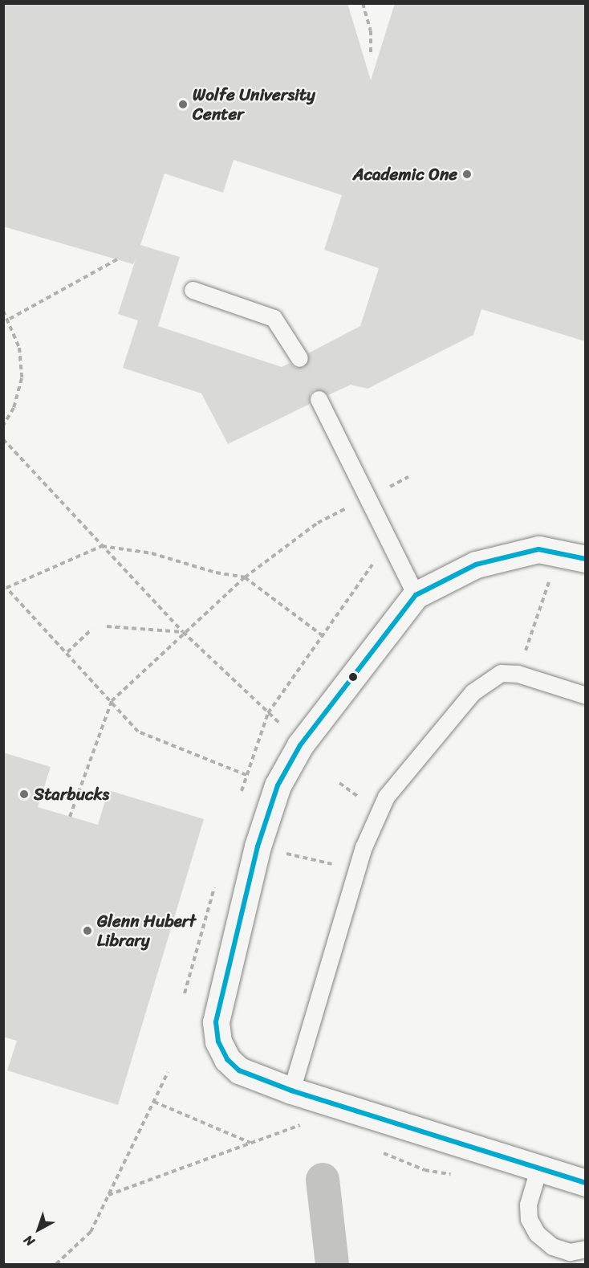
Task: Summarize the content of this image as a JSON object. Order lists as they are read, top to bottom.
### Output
{
  "places": [
    "Wolfe University Center",
    "Academic One",
    "Starbucks",
    "Glenn Hubert Library"
  ],
  "north": "bottom left"
}
